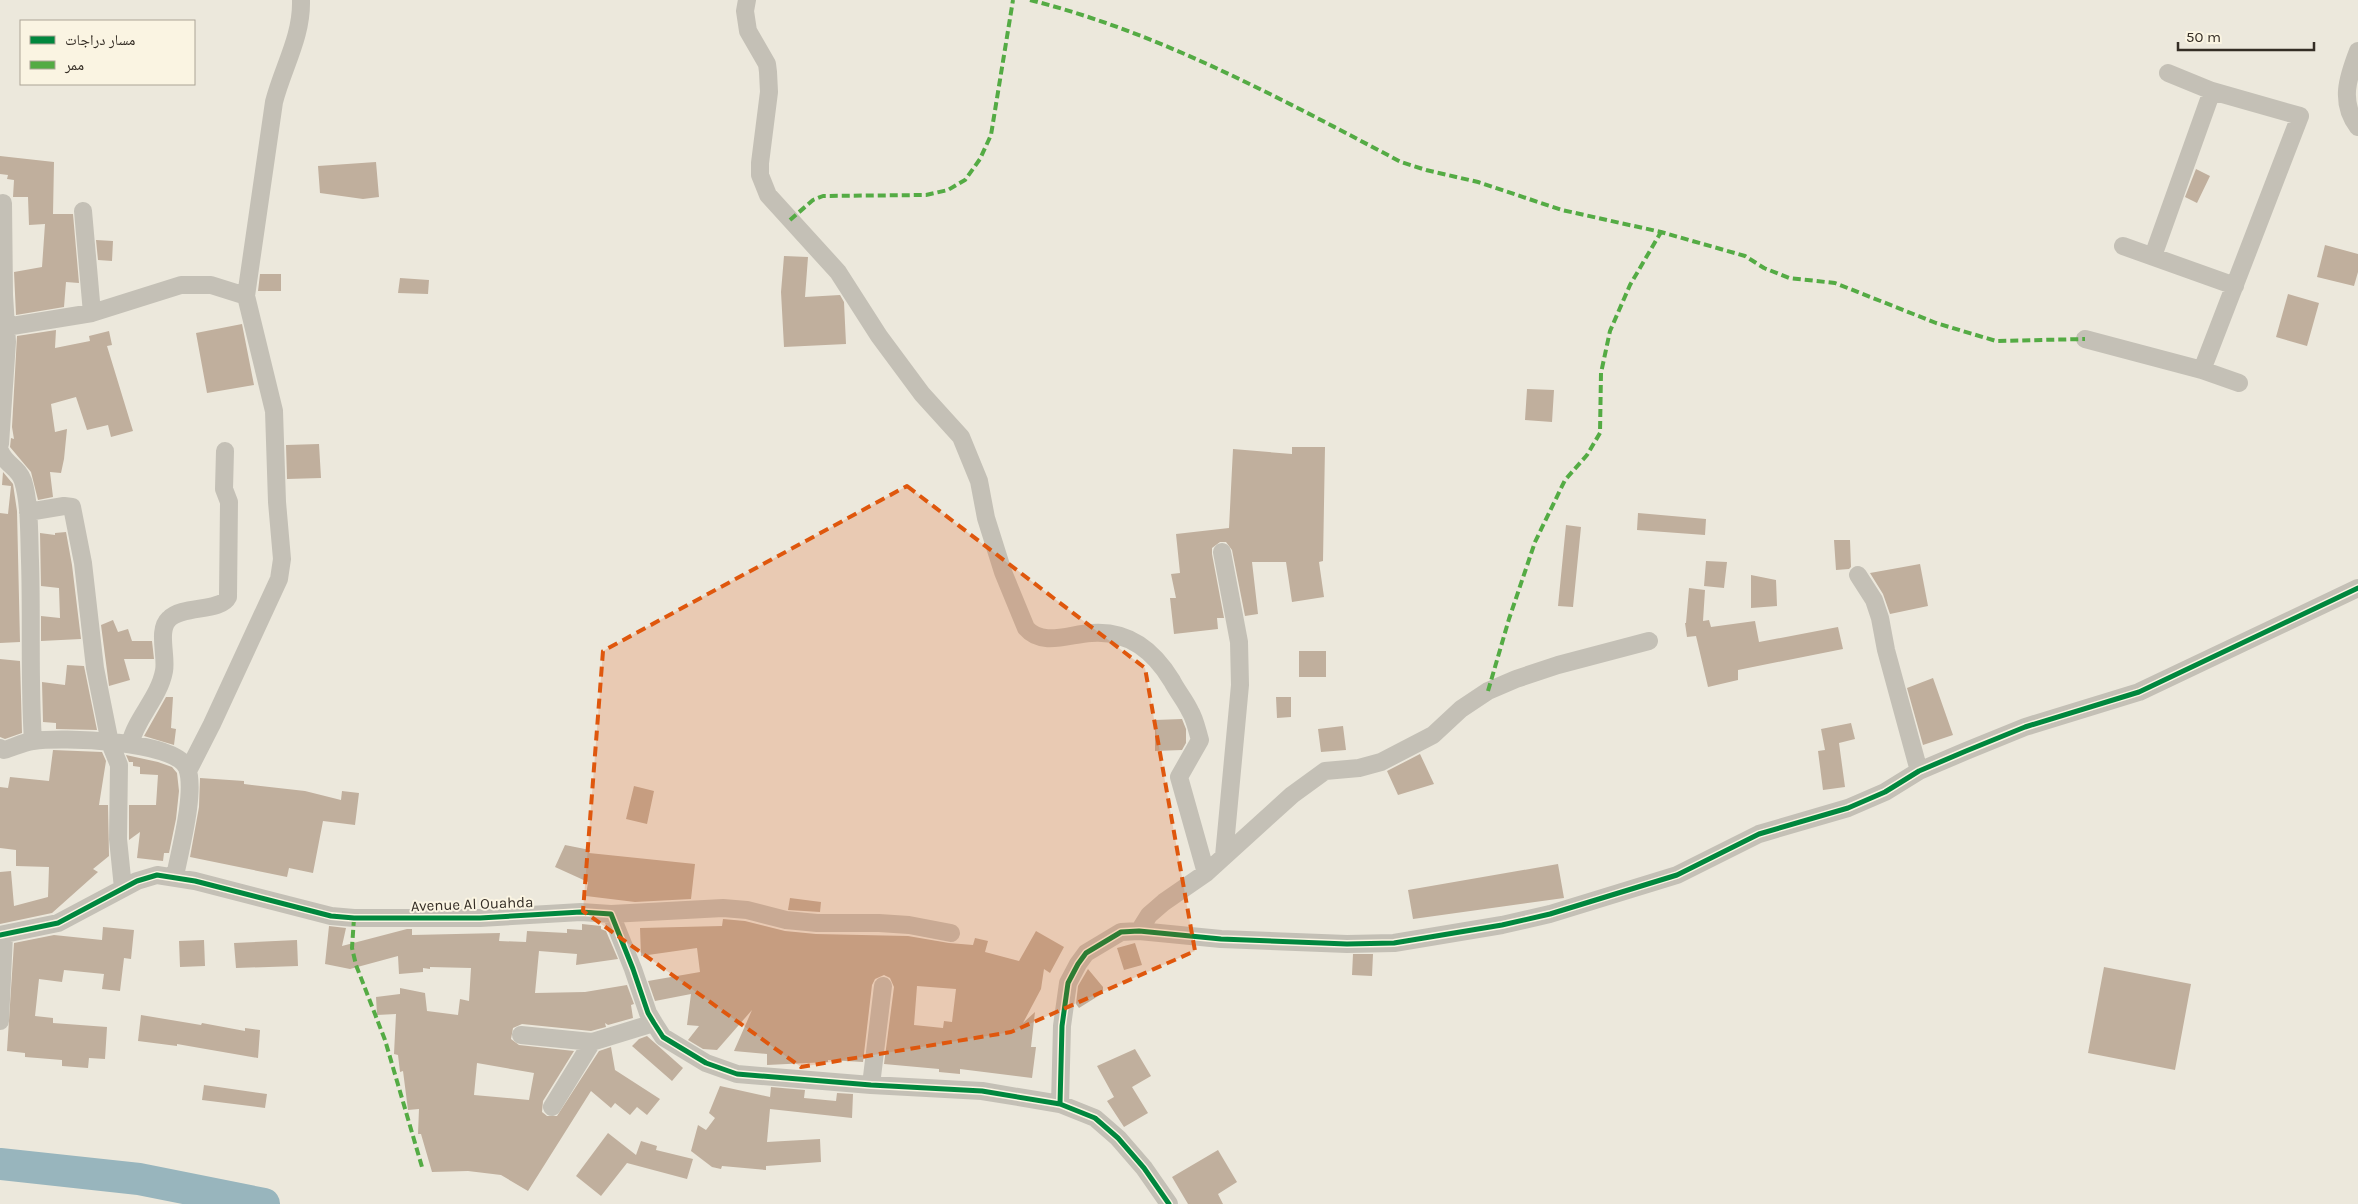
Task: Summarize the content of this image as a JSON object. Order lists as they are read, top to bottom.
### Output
{
  "streets": {
    "street": ["Avenue Al Ouahda"]
  },
  "legend": ["مسار دراجات", "ممر"],
  "scale_bar": "50 m"
}
